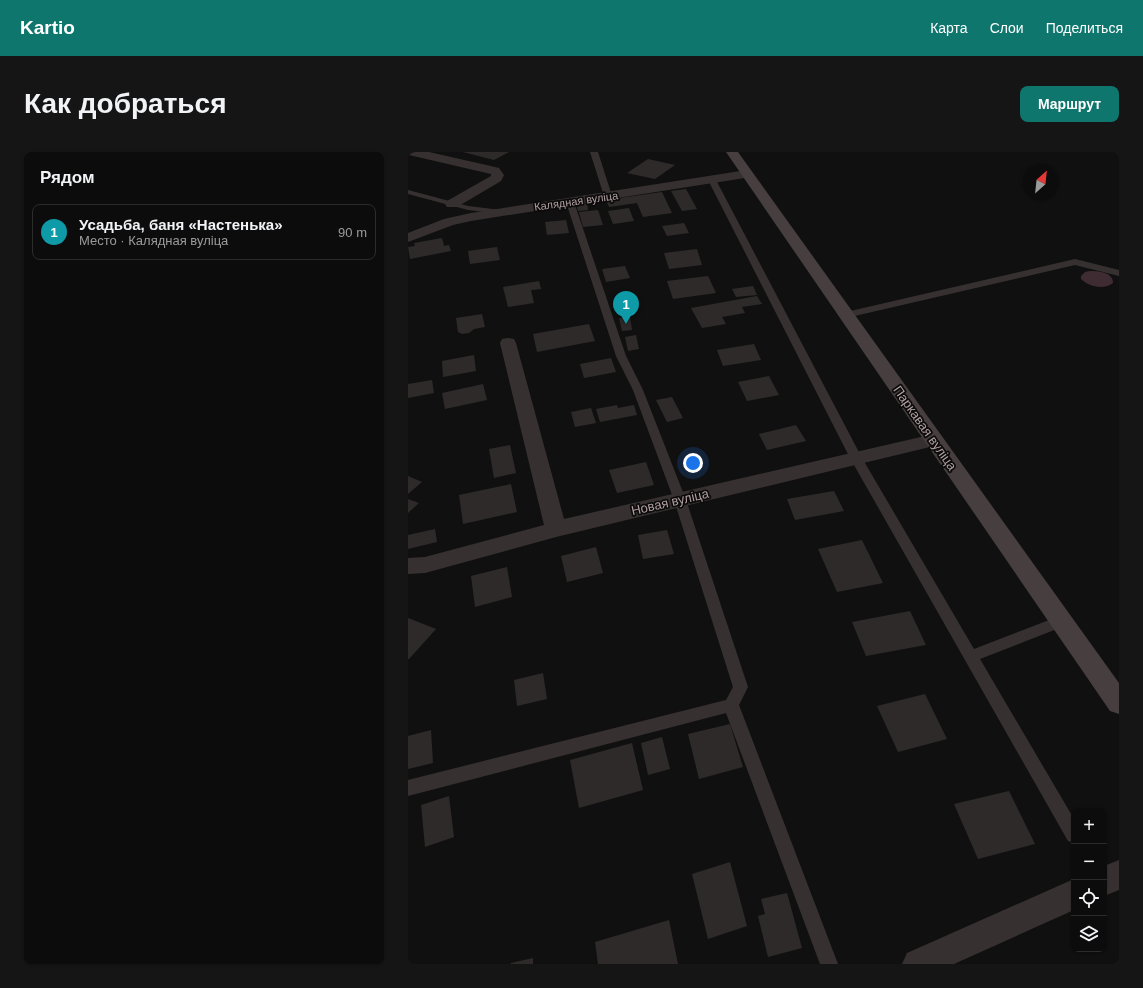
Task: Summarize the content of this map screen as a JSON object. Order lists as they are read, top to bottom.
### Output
{
  "streets": {
    "main road": ["Паркавая вуліца"],
    "street": ["Калядная вуліца", "Новая вуліца"]
  },
  "crossings": [
    ["Калядная вуліца", "Паркавая вуліца"],
    ["Паркавая вуліца", "Новая вуліца"]
  ],
  "north": "top right",
  "page": {
    "header": "Kartio",
    "nav": ["Карта", "Слои", "Поделиться"],
    "buttons": "Маршрут",
    "title": "Как добраться",
    "heading": "Рядом",
    "list": [
      {
        "mark": "1",
        "name": "Усадьба, баня «Настенька»",
        "note": "Место · Калядная вуліца",
        "value": "90 m"
      }
    ],
    "pins": "1",
    "map_buttons": ["+", "−"]
  }
}
